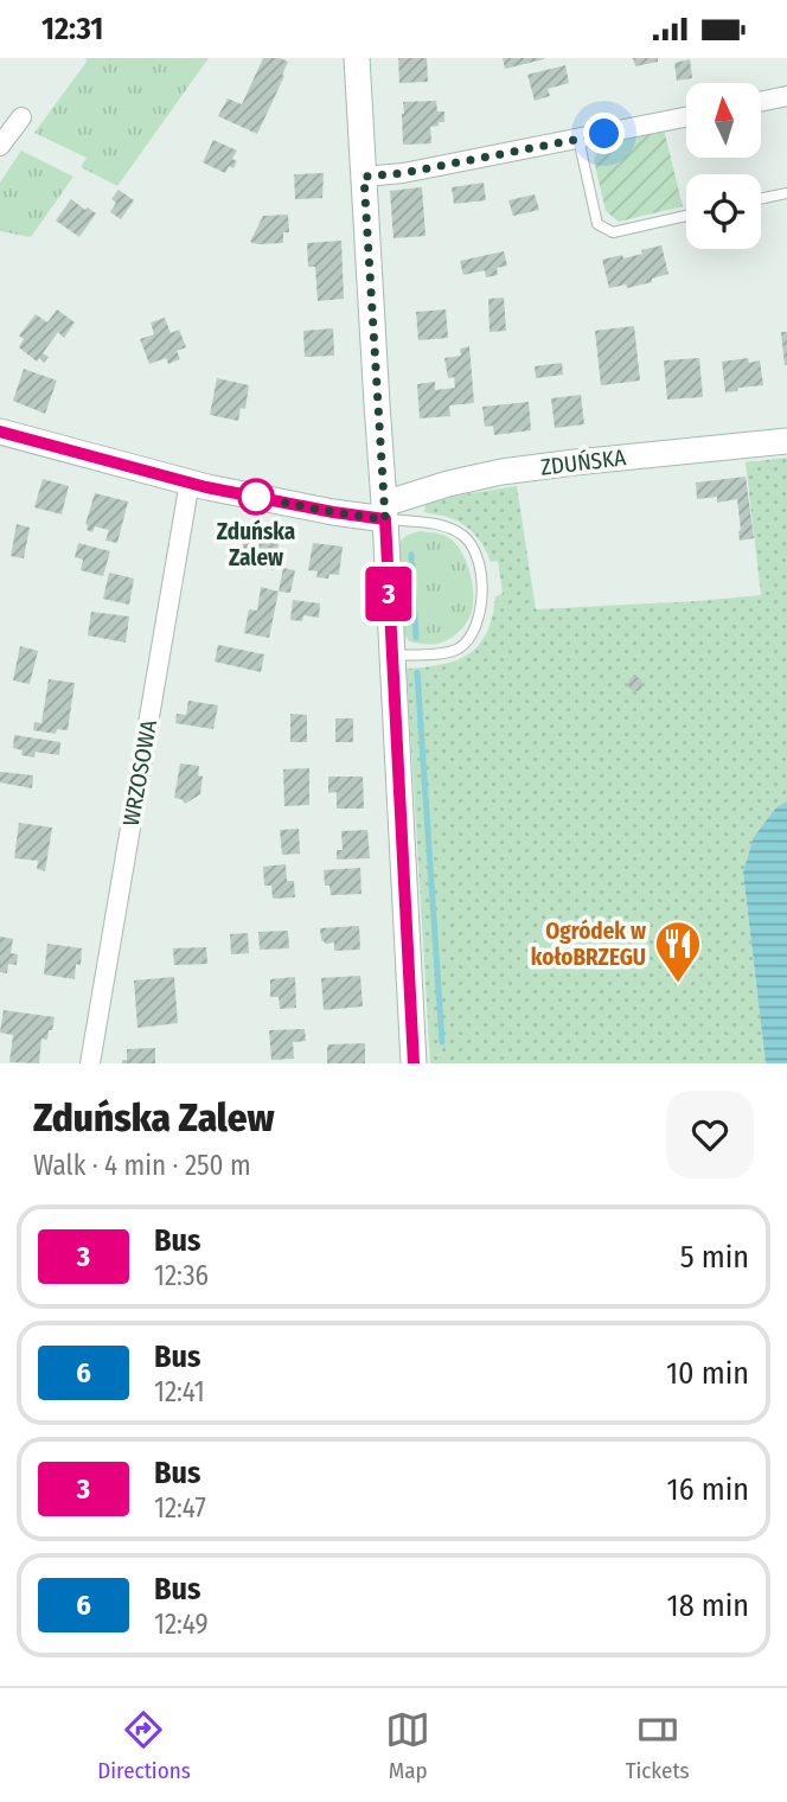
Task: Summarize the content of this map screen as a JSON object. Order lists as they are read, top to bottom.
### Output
{
  "streets": {
    "street": ["ZDUŃSKA", "WRZOSOWA"]
  },
  "crossings": [
    ["ZDUŃSKA", "WRZOSOWA"]
  ],
  "places": {
    "other": ["Zduńska Zalew"],
    "restaurant": ["Ogródek w kołoBRZEGU"]
  },
  "lines": ["bus line 3"],
  "north": "top",
  "page": {
    "status": "12:31",
    "on_map": "3",
    "heading": ["Zduńska Zalew", "Walk · 4 min · 250 m"],
    "list": [
      {
        "mark": "3",
        "name": "Bus",
        "note": "12:36",
        "value": "5 min"
      },
      {
        "mark": "6",
        "name": "Bus",
        "note": "12:41",
        "value": "10 min"
      },
      {
        "mark": "3",
        "name": "Bus",
        "note": "12:47",
        "value": "16 min"
      },
      {
        "mark": "6",
        "name": "Bus",
        "note": "12:49",
        "value": "18 min"
      }
    ],
    "tabs": ["Directions", "Map", "Tickets"]
  }
}
